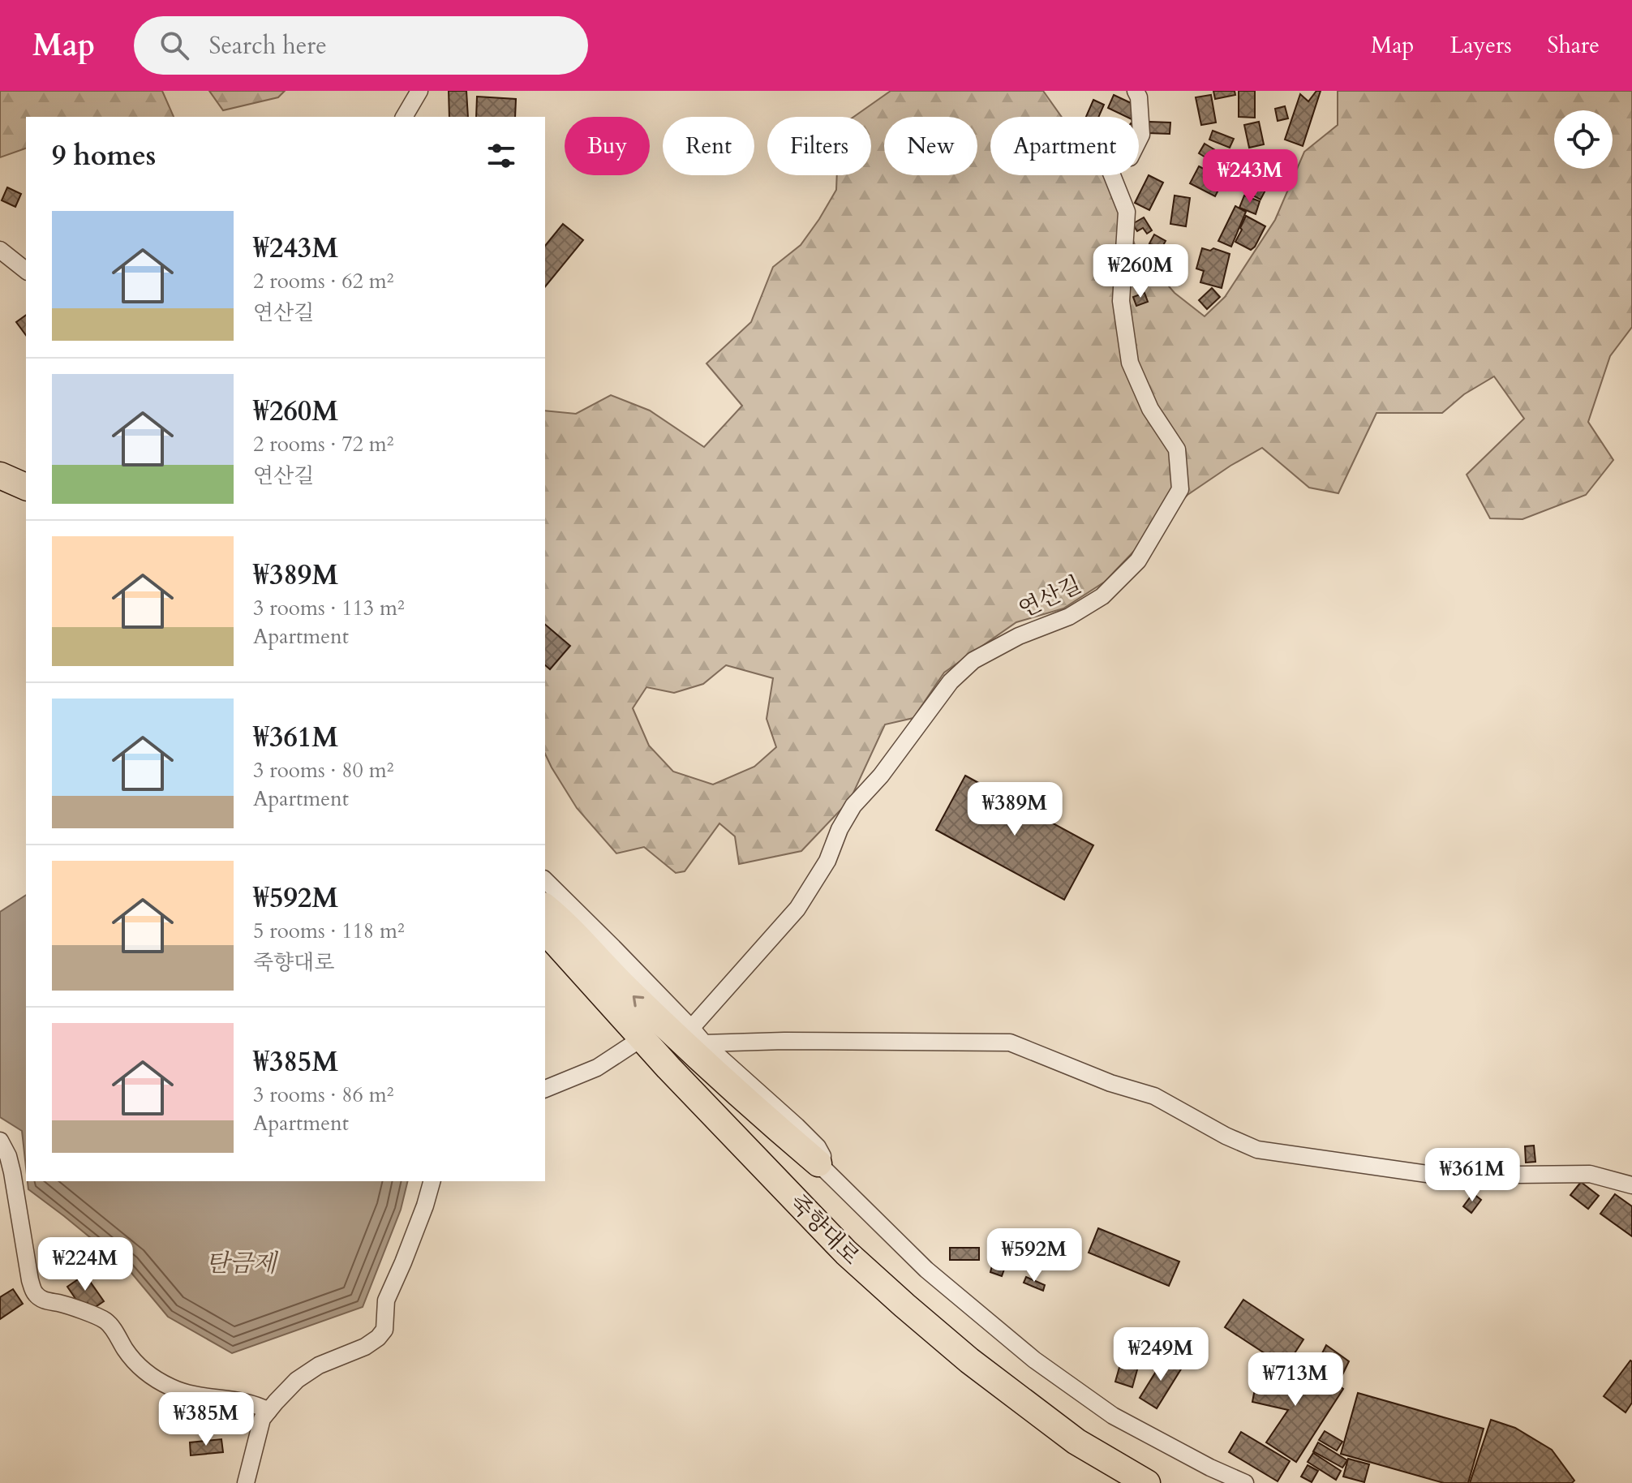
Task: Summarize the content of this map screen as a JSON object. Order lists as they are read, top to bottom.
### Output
{
  "streets": {
    "main road": ["죽향대로"],
    "street": ["연산길"]
  },
  "water": ["탄금제"],
  "page": {
    "header": "Map",
    "search": "Search here",
    "nav": ["Map", "Layers", "Share"],
    "chip": [
      "Buy",
      "Rent",
      "Filters",
      "New",
      "Apartment"
    ],
    "heading": "9 homes",
    "price": [
      "₩243M",
      "₩260M",
      "₩389M",
      "₩361M",
      "₩592M",
      "₩224M",
      "₩249M",
      "₩713M",
      "₩385M"
    ],
    "list": [
      {
        "name": "₩243M",
        "note": "2 rooms · 62 m² · 연산길"
      },
      {
        "name": "₩260M",
        "note": "2 rooms · 72 m² · 연산길"
      },
      {
        "name": "₩389M",
        "note": "3 rooms · 113 m² · Apartment"
      },
      {
        "name": "₩361M",
        "note": "3 rooms · 80 m² · Apartment"
      },
      {
        "name": "₩592M",
        "note": "5 rooms · 118 m² · 죽향대로"
      },
      {
        "name": "₩385M",
        "note": "3 rooms · 86 m² · Apartment"
      }
    ]
  }
}
